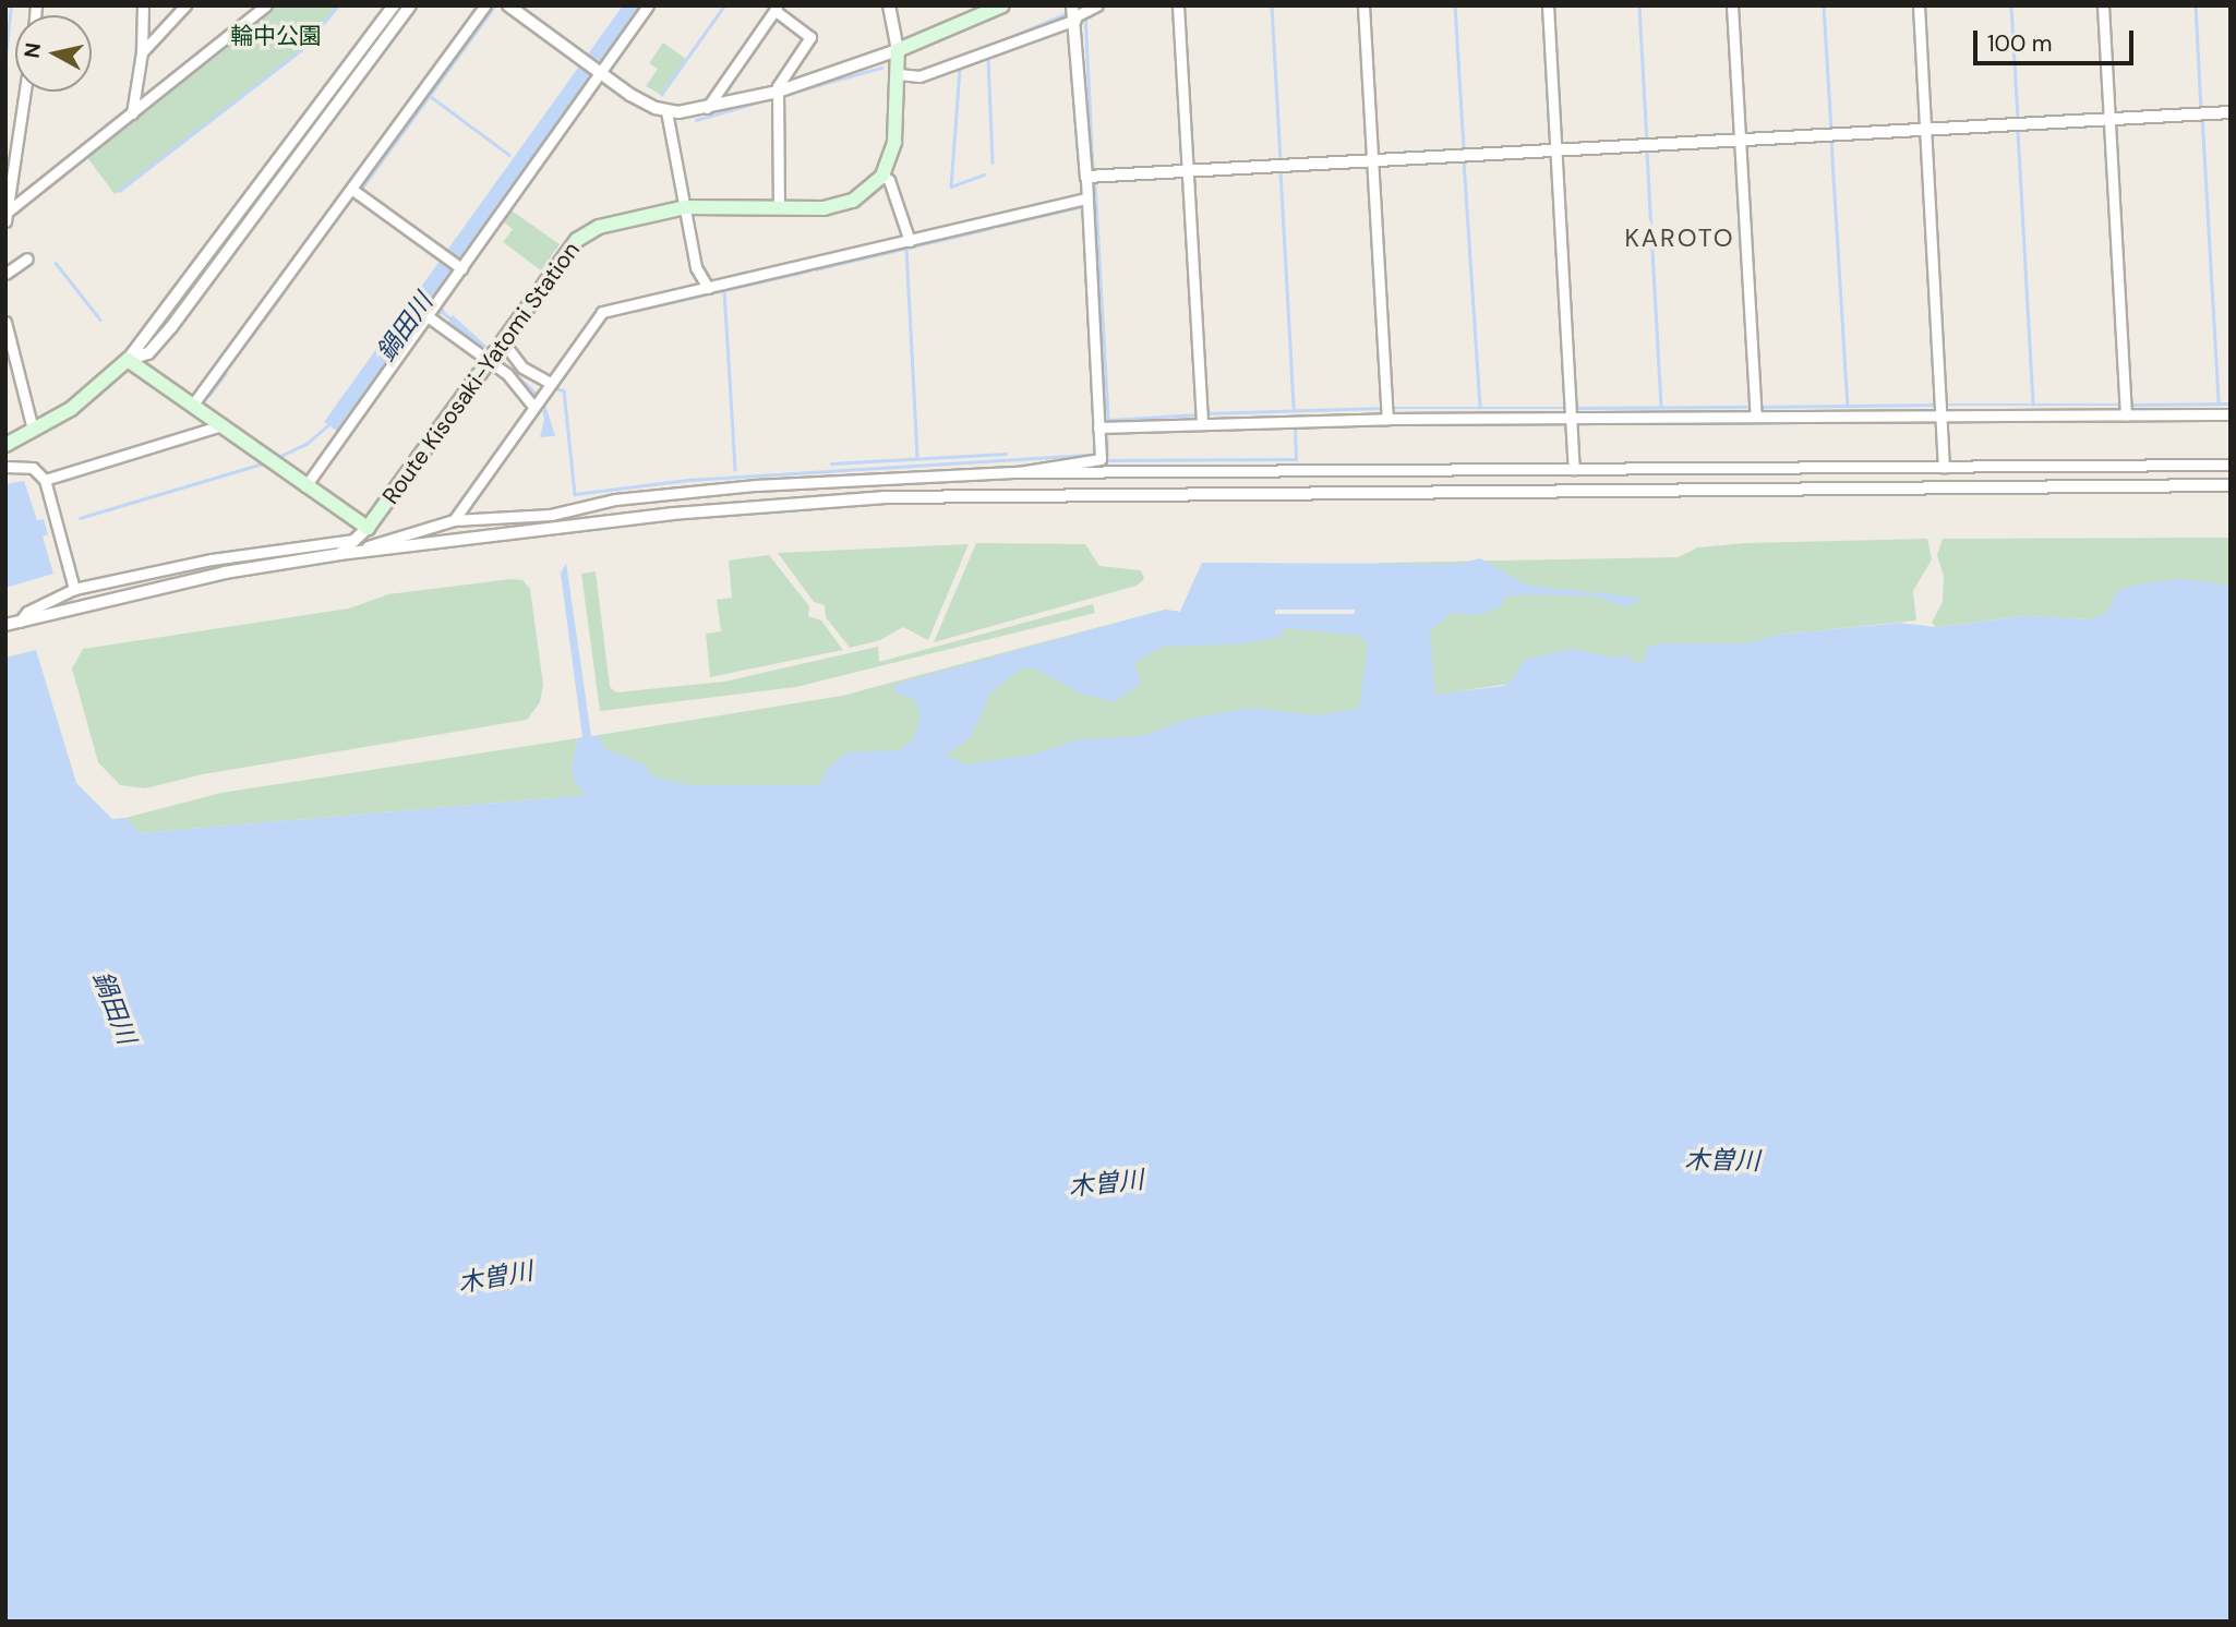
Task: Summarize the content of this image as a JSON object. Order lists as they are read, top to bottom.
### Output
{
  "streets": {
    "main road": ["Route Kisosaki-Yatomi Station"]
  },
  "districts": ["KAROTO"],
  "water": ["鍋田川", "木曽川"],
  "parks": ["輪中公園"],
  "scale_bar": "100 m",
  "north": "left"
}
